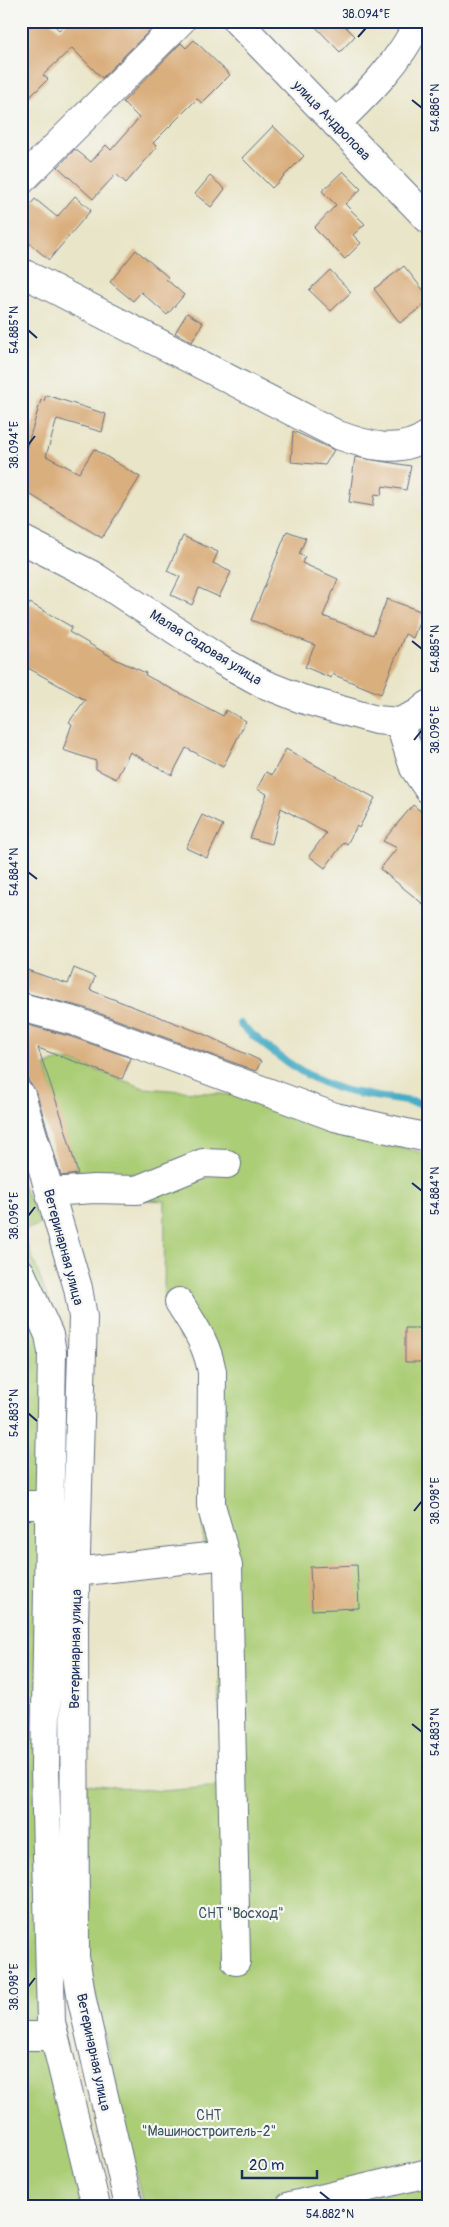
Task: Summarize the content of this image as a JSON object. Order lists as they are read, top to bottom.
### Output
{
  "streets": {
    "street": ["улица Андропова", "Малая Садовая улица", "Ветеринарная улица"]
  },
  "parks": ["СНТ \"Восход\"", "СНТ \"Машиностроитель-2\""],
  "scale_bar": "20 m",
  "coordinates": [
    "38.094°E",
    "54.886°N",
    "54.885°N",
    "38.096°E",
    "54.884°N",
    "54.883°N",
    "38.098°E",
    "54.882°N"
  ]
}
